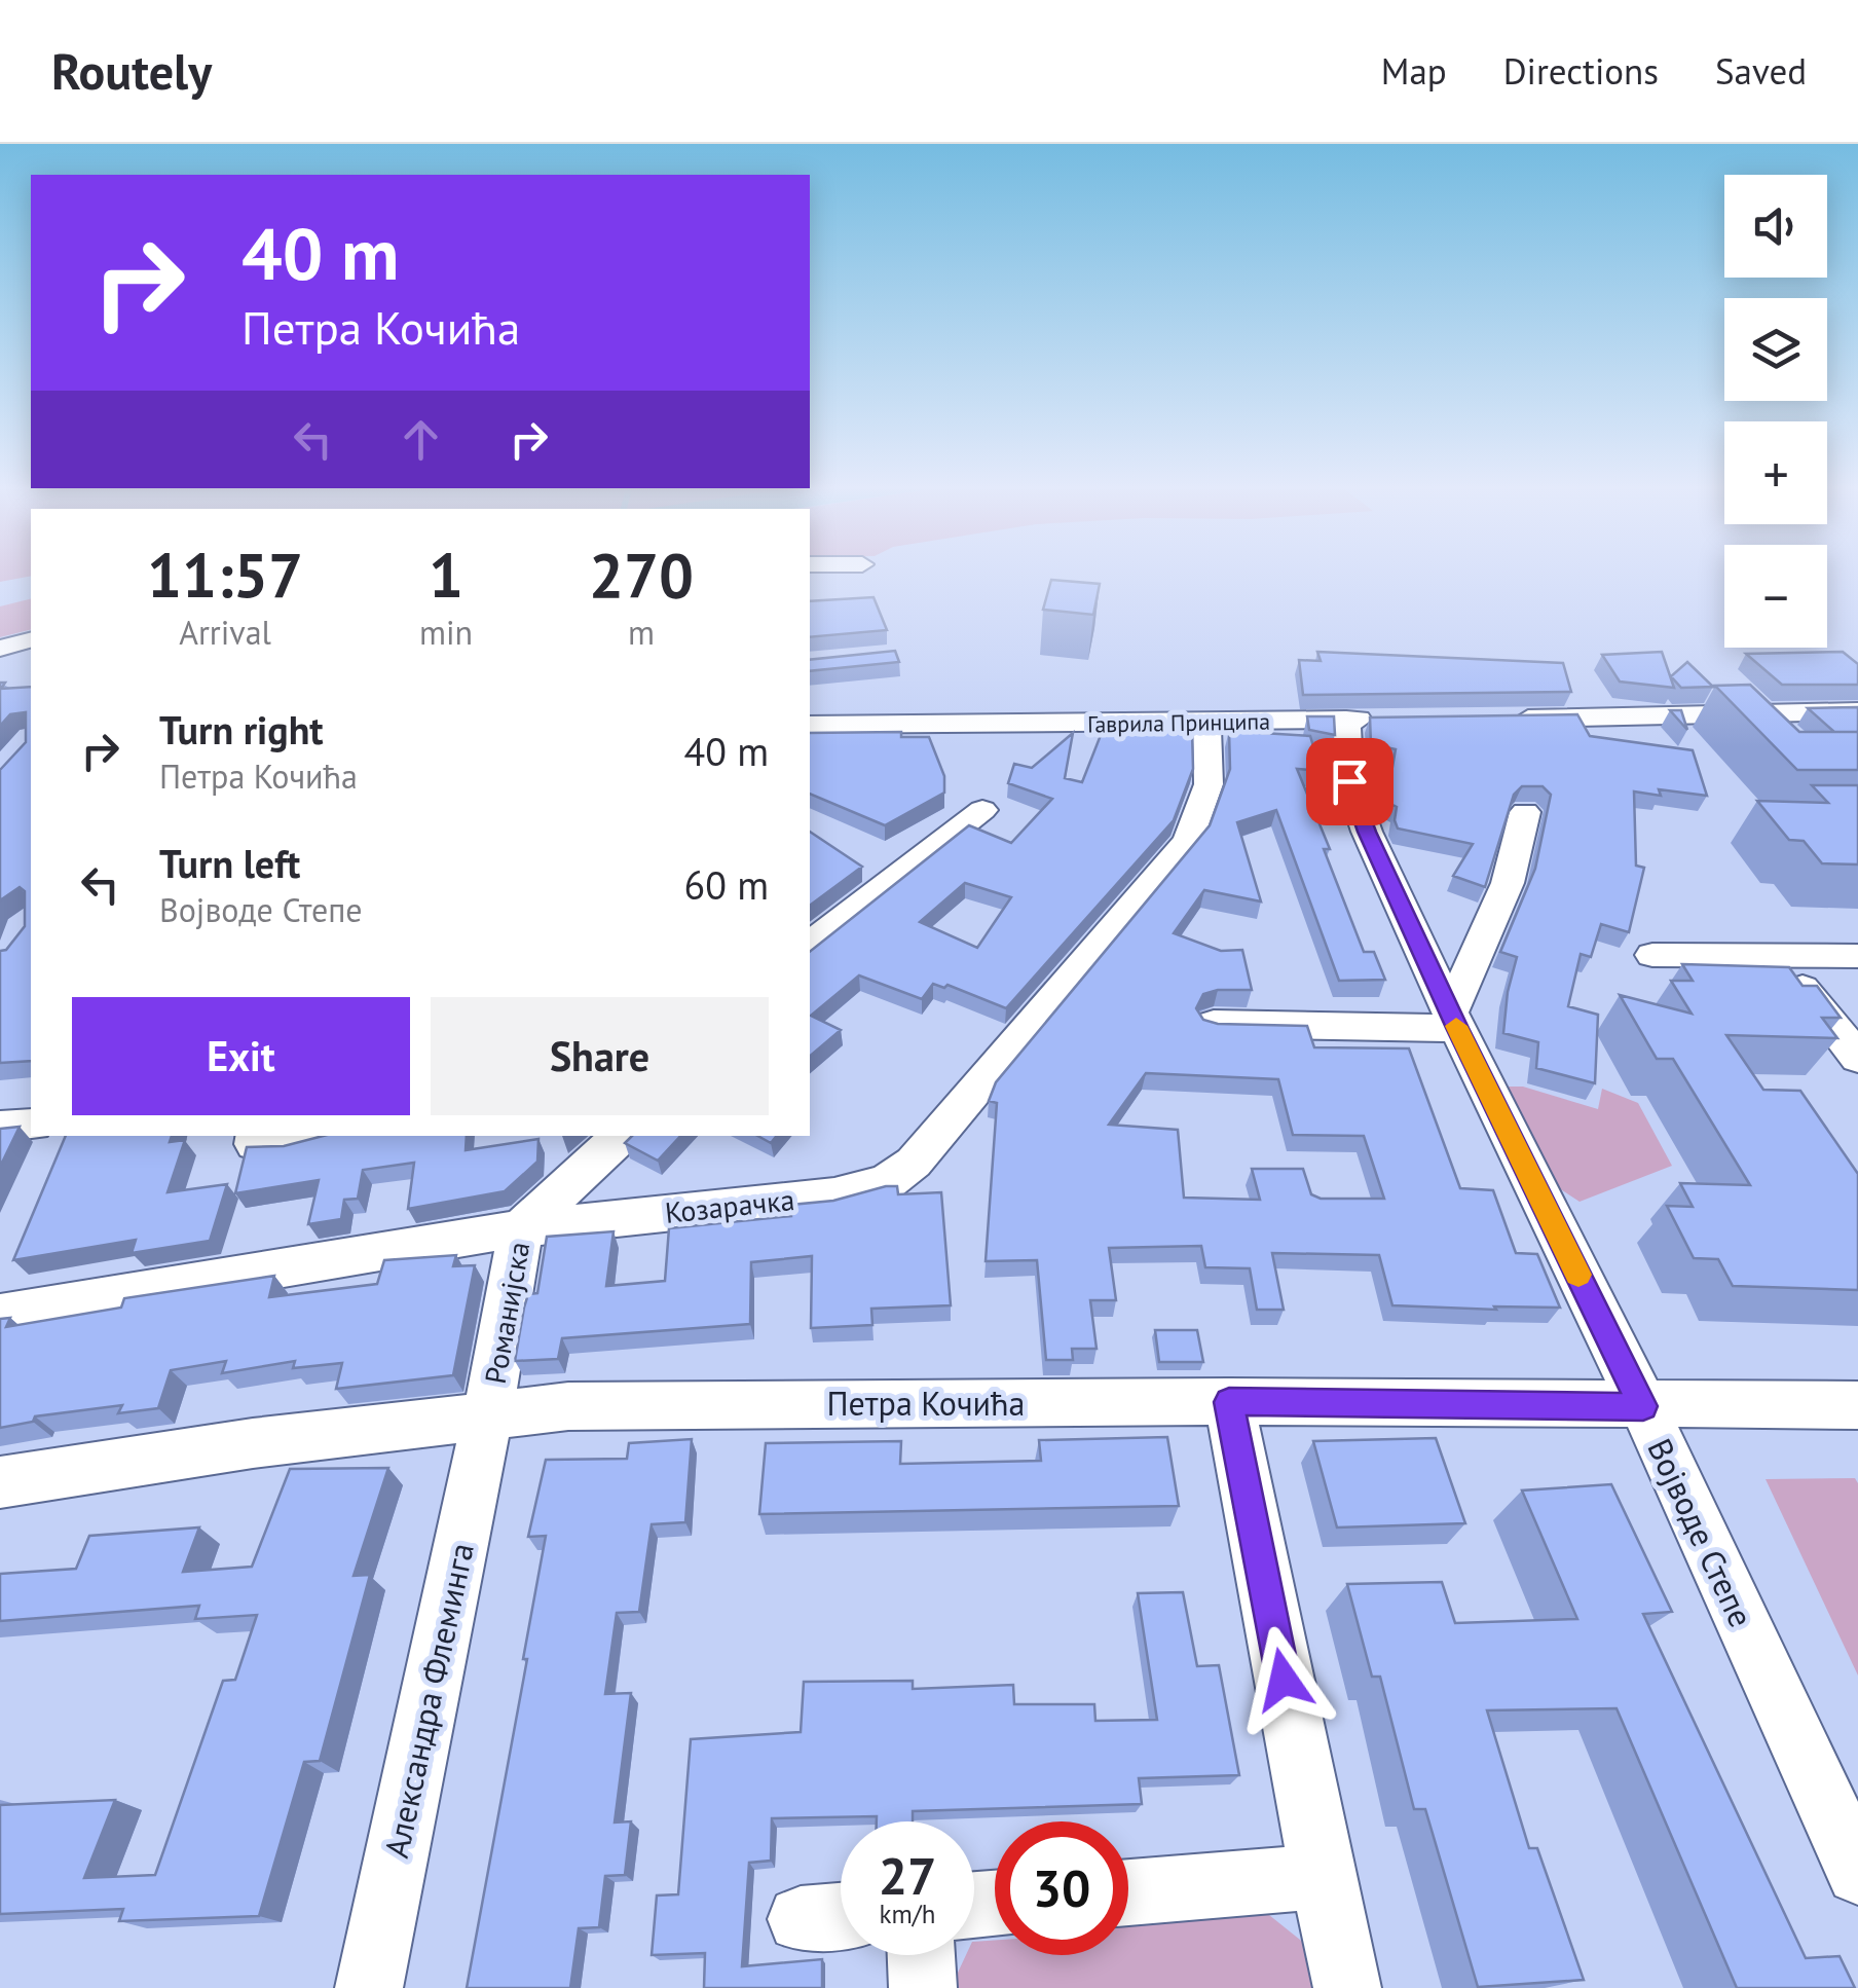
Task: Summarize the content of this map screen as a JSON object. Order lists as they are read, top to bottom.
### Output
{
  "streets": {
    "street": [
      "Гаврила Принципа",
      "Козарачка",
      "Романијска",
      "Петра Кочића",
      "Војводе Степе",
      "Александра Флеминга"
    ]
  },
  "crossings": [
    ["Гаврила Принципа", "Козарачка"],
    ["Гаврила Принципа", "Војводе Степе"],
    ["Козарачка", "Романијска"],
    ["Романијска", "Петра Кочића"],
    ["Романијска", "Александра Флеминга"],
    ["Петра Кочића", "Војводе Степе"],
    ["Петра Кочића", "Александра Флеминга"]
  ],
  "page": {
    "header": "Routely",
    "nav": ["Map", "Directions", "Saved"],
    "map_buttons": ["+", "−"],
    "turn": ["40 m", "Петра Кочића"],
    "eta": [
      "11:57",
      "Arrival",
      "1",
      "min",
      "270",
      "m"
    ],
    "list": [
      {
        "name": "Turn right",
        "note": "Петра Кочића",
        "value": "40 m"
      },
      {
        "name": "Turn left",
        "note": "Војводе Степе",
        "value": "60 m"
      }
    ],
    "buttons": ["Exit", "Share"],
    "speed": "27 km/h",
    "limit": "30"
  }
}
